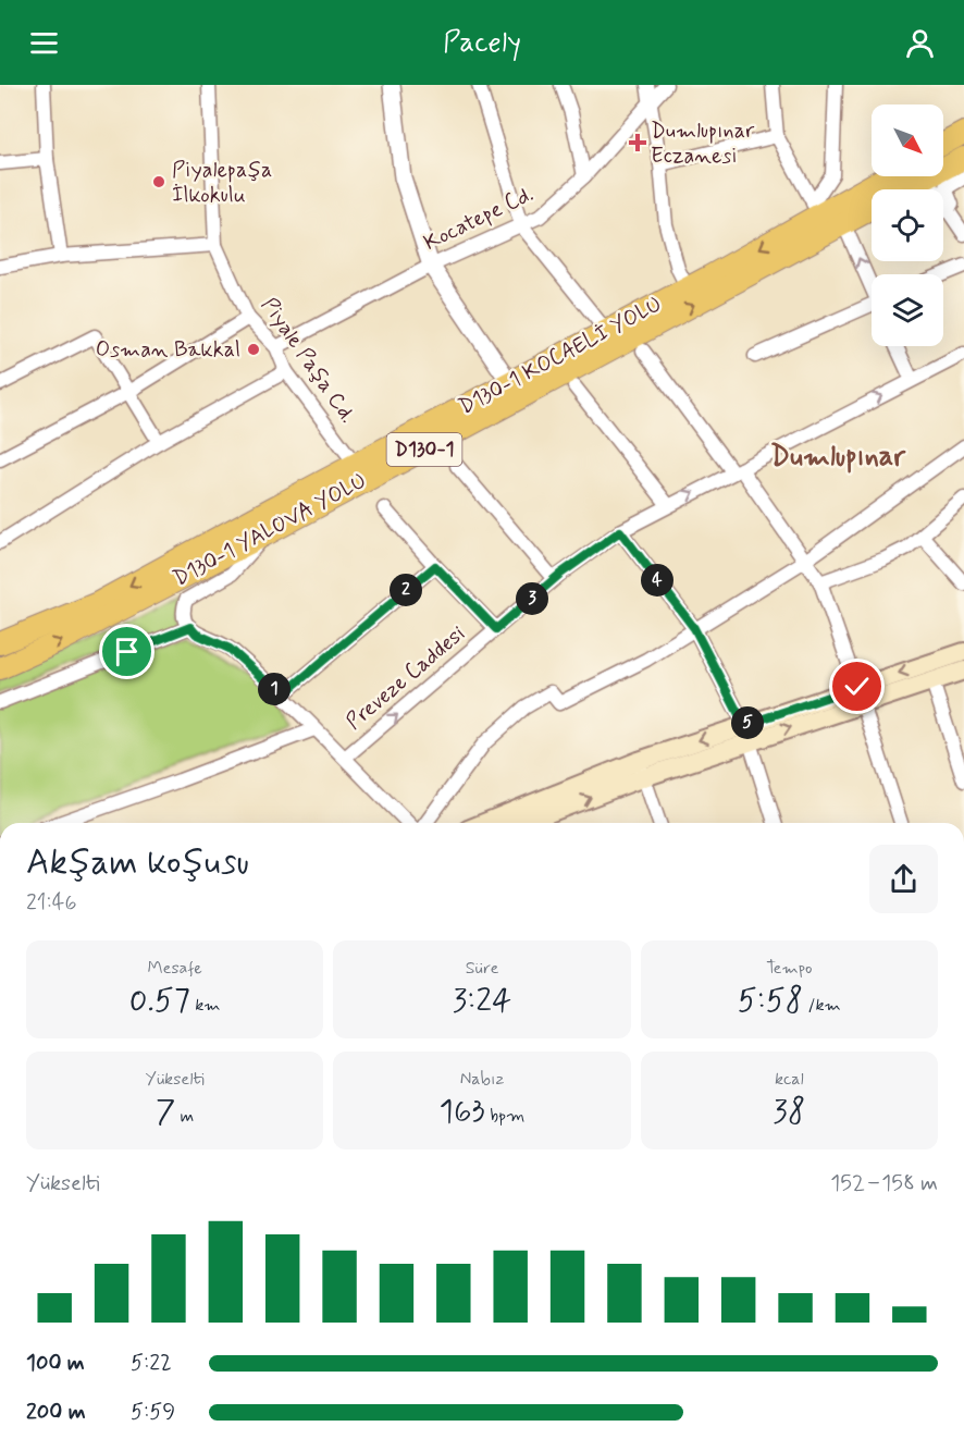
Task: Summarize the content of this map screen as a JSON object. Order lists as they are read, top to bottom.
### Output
{
  "streets": {
    "highway": ["D130-1 KOCAELİ YOLU", "D130-1", "D130-1 YALOVA YOLU"],
    "street": ["Kocatepe Cd.", "Piyale Paşa Cd.", "Preveze Caddesi"]
  },
  "crossings": [
    ["Kocatepe Cd.", "Piyale Paşa Cd."],
    ["D130-1 KOCAELİ YOLU", "Piyale Paşa Cd."],
    ["D130-1 KOCAELİ YOLU", "D130-1 YALOVA YOLU"]
  ],
  "one_way": ["D130-1 KOCAELİ YOLU", "D130-1 YALOVA YOLU"],
  "districts": ["Dumlupınar"],
  "places": {
    "health": ["Dumlupınar Eczanesi"],
    "other": ["Piyalepaşa İlkokulu", "Osman Bakkal"]
  },
  "north": "bottom right",
  "page": {
    "header": "Pacely",
    "pins": [
      "4",
      "2",
      "3",
      "1",
      "5"
    ],
    "heading": ["Akşam koşusu", "21:46"],
    "stats": [
      ["Mesafe", "0.57 km"],
      ["Süre", "3:24"],
      ["Tempo", "5:58 /km"],
      ["Yükselti", "7 m"],
      ["Nabız", "163 bpm"],
      ["kcal", "38"]
    ],
    "chart": ["Yükselti", "152–158 m"],
    "list": [
      {
        "name": "100 m",
        "note": "5:22"
      },
      {
        "name": "200 m",
        "note": "5:59"
      }
    ]
  }
}
